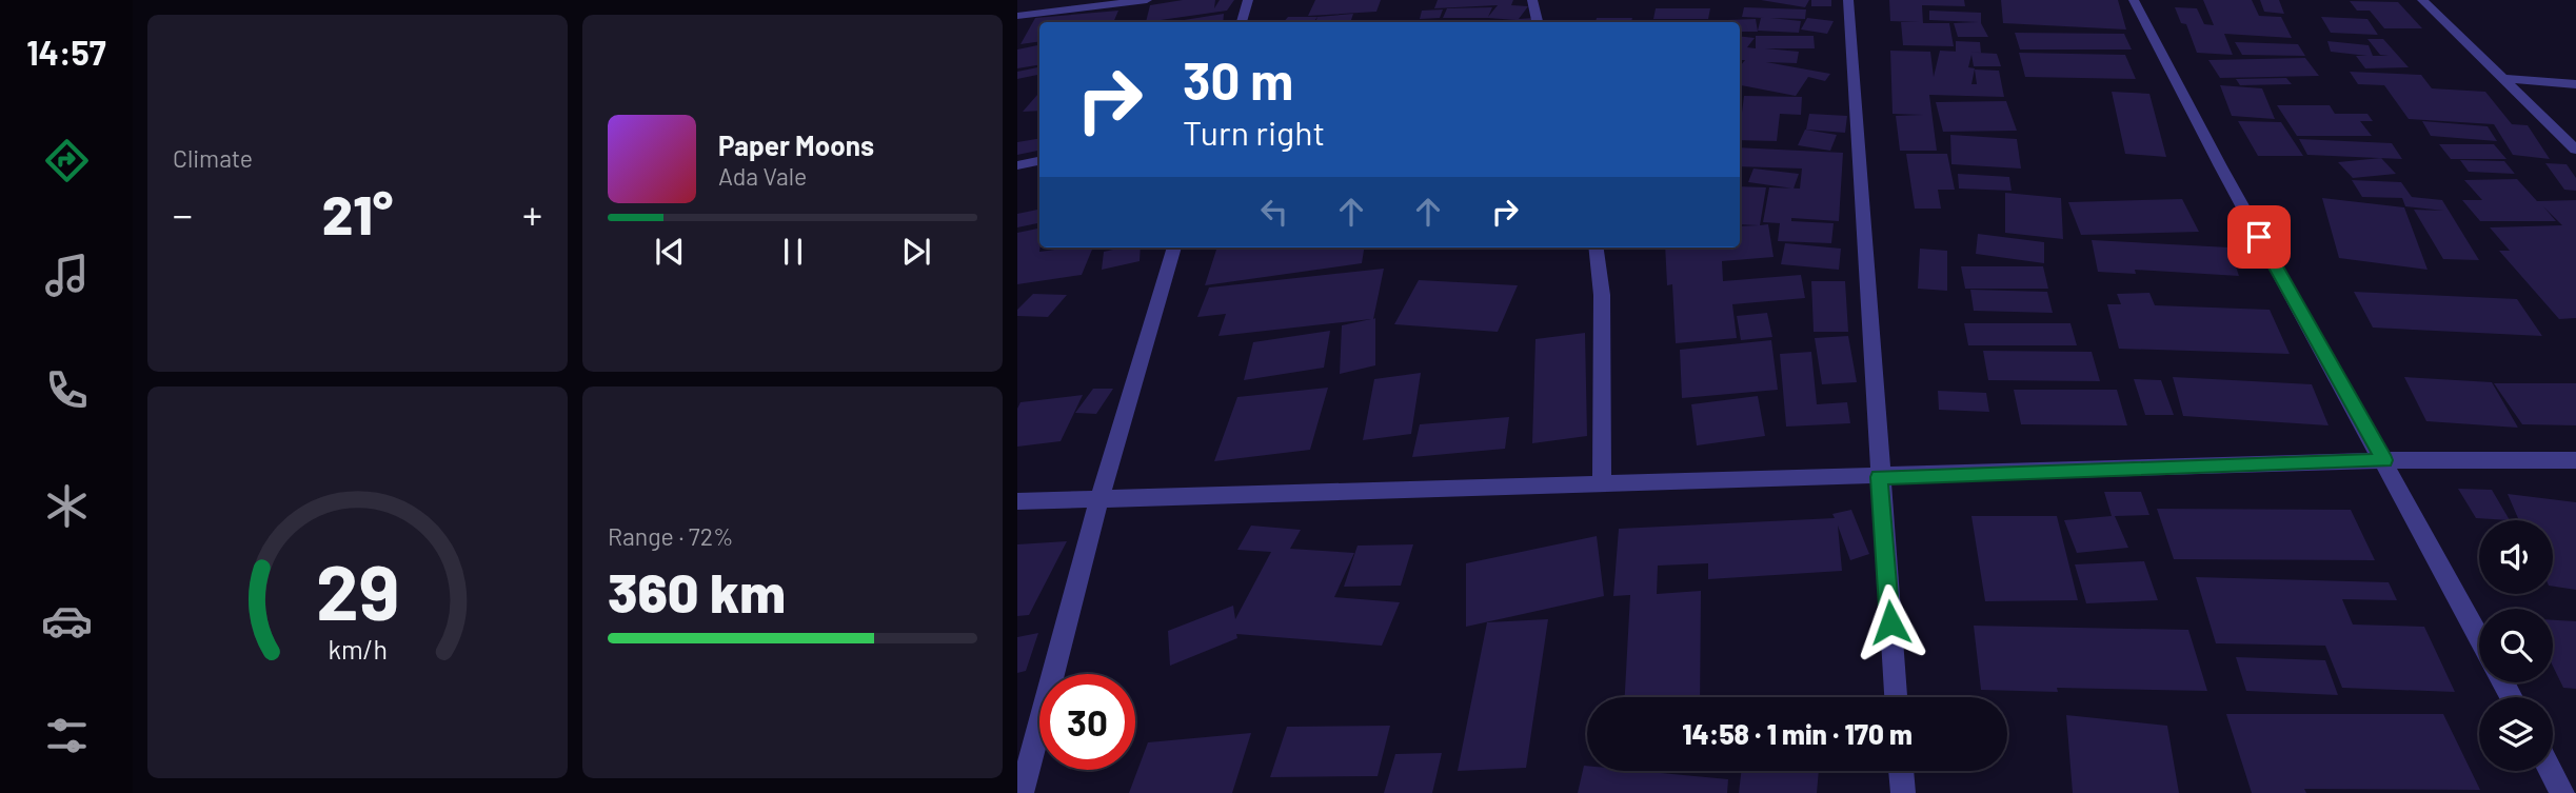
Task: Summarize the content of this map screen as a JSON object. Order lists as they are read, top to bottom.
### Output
{
  "page": {
    "tabs": "14:57",
    "tile": [
      "Climate",
      ["Range · 72%", "360 km"]
    ],
    "turn": ["30 m", "Turn right"],
    "song": ["Paper Moons", "Ada Vale"],
    "heat": ["−", "21°", "+"],
    "limit": "30",
    "trip": "14:58 · 1 min · 170 m",
    "gauge": ["29", "km/h"]
  }
}
